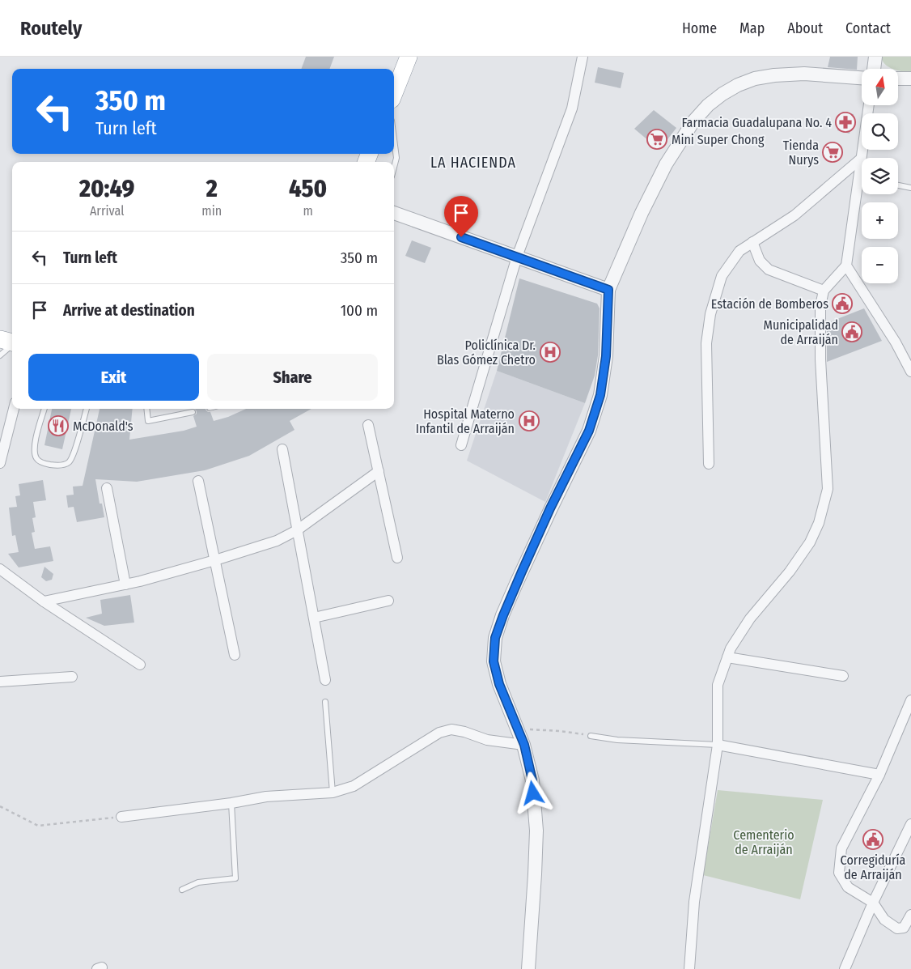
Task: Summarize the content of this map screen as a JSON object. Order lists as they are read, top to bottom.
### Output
{
  "districts": ["LA HACIENDA"],
  "parks": ["Cementerio de Arraiján"],
  "places": {
    "pharmacy": ["Farmacia Guadalupana No. 4"],
    "supermarket": ["Mini Super Chong", "Tienda Nurys"],
    "public building": ["Estación de Bomberos", "Municipalidad de Arraiján", "Corregiduría de Arraiján"],
    "hospital": ["Policlínica Dr. Blas Gómez Chetro", "Hospital Materno Infantil de Arraiján"],
    "restaurant": ["McDonald's"]
  },
  "north": "top",
  "page": {
    "header": "Routely",
    "nav": [
      "Home",
      "Map",
      "About",
      "Contact"
    ],
    "map_buttons": ["+", "−"],
    "turn": ["350 m", "Turn left"],
    "eta": [
      "20:49",
      "Arrival",
      "2",
      "min",
      "450",
      "m"
    ],
    "list": [
      {
        "name": "Turn left",
        "value": "350 m"
      },
      {
        "name": "Arrive at destination",
        "value": "100 m"
      }
    ],
    "buttons": ["Exit", "Share"]
  }
}
